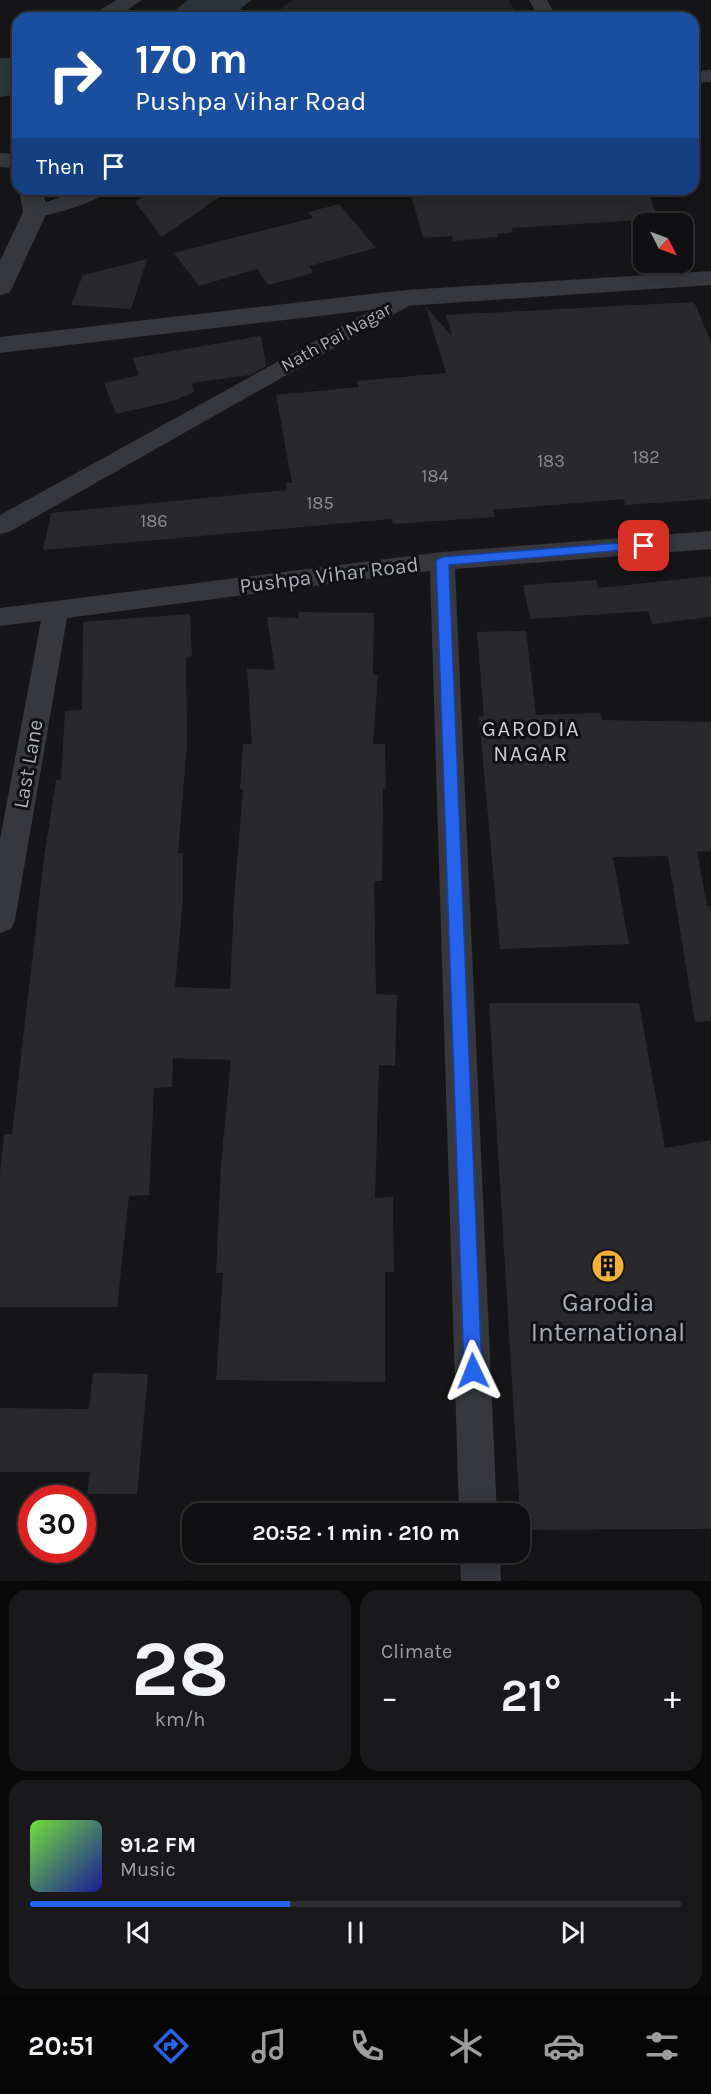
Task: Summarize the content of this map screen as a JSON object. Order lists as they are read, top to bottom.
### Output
{
  "streets": {
    "street": ["Nath Pai Nagar", "Pushpa Vihar Road", "Last Lane"]
  },
  "crossings": [
    ["Pushpa Vihar Road", "Last Lane"]
  ],
  "districts": ["GARODIA NAGAR"],
  "places": {
    "building": ["Garodia International"]
  },
  "house_numbers": [
    "182",
    "183",
    "184",
    "185",
    "186"
  ],
  "north": "bottom right",
  "page": {
    "turn": ["170 m", "Pushpa Vihar Road"],
    "then": "Then",
    "limit": "30",
    "trip": "20:52 · 1 min · 210 m",
    "tile": [
      ["28", "km/h"],
      "Climate"
    ],
    "heat": ["−", "21°", "+"],
    "song": ["91.2 FM", "Music"],
    "tabs": "20:51"
  }
}
